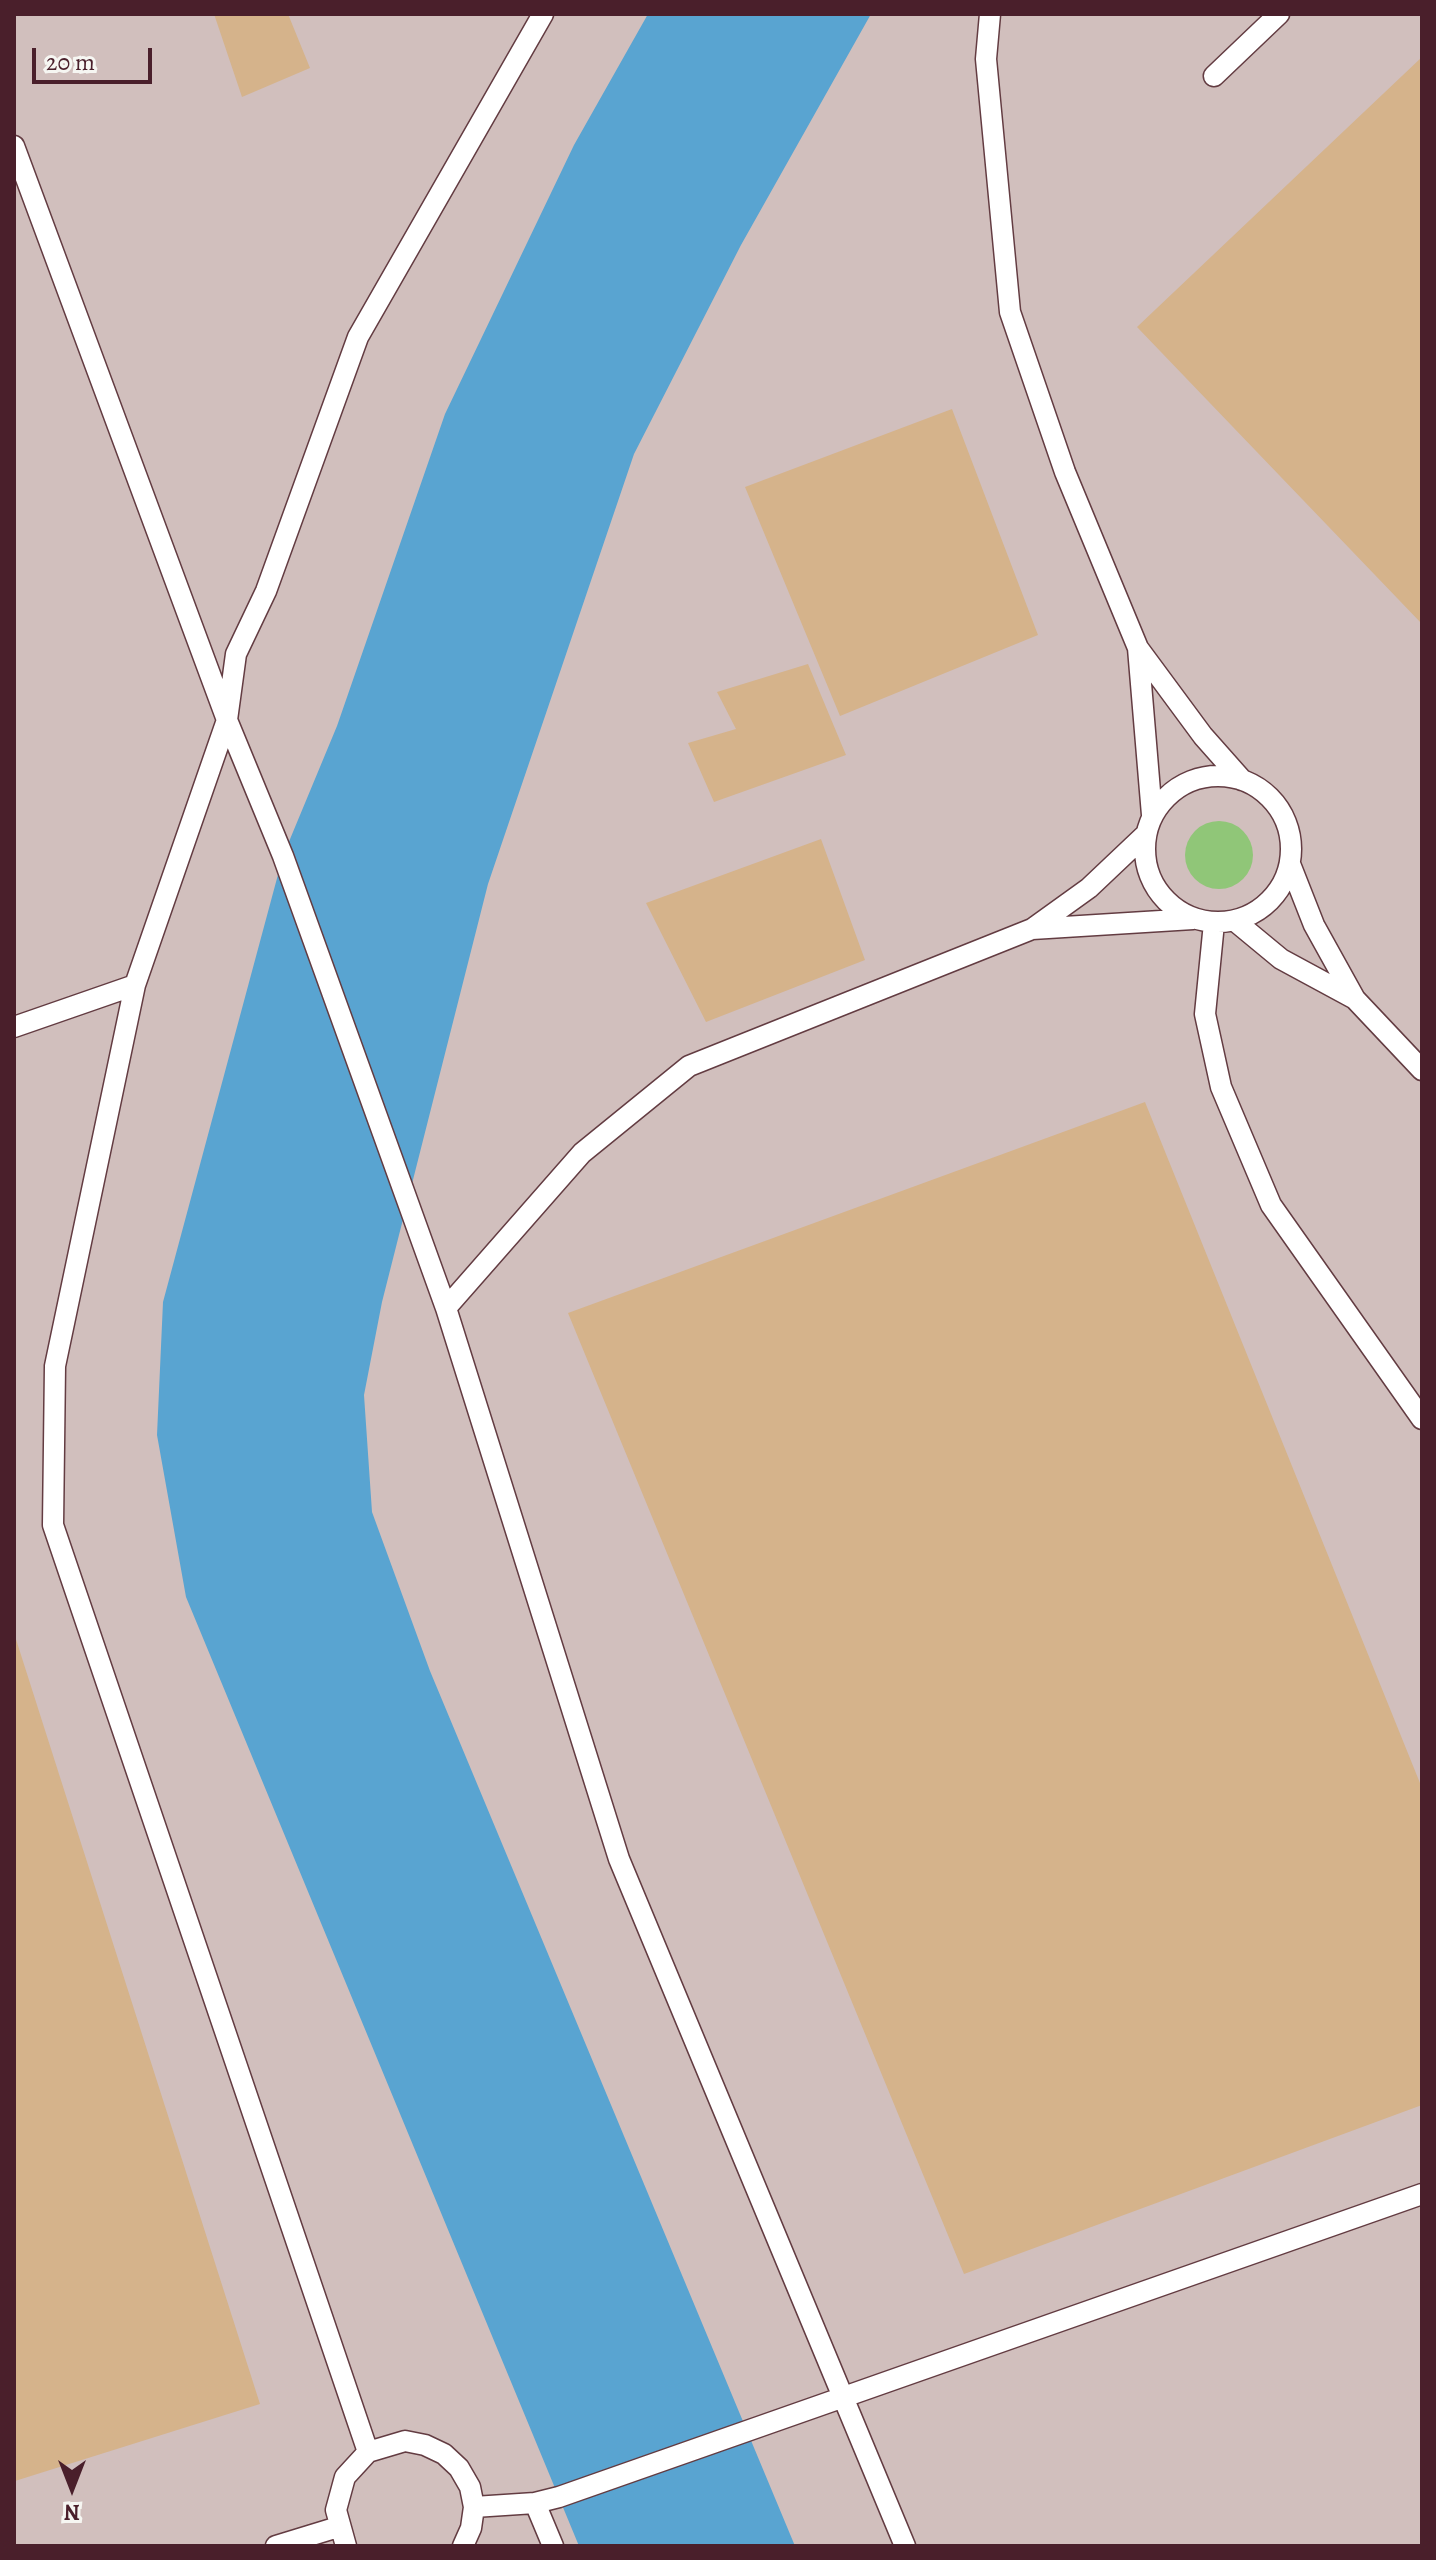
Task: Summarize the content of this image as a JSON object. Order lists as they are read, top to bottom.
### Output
{
  "scale_bar": "20 m",
  "north": "bottom"
}
